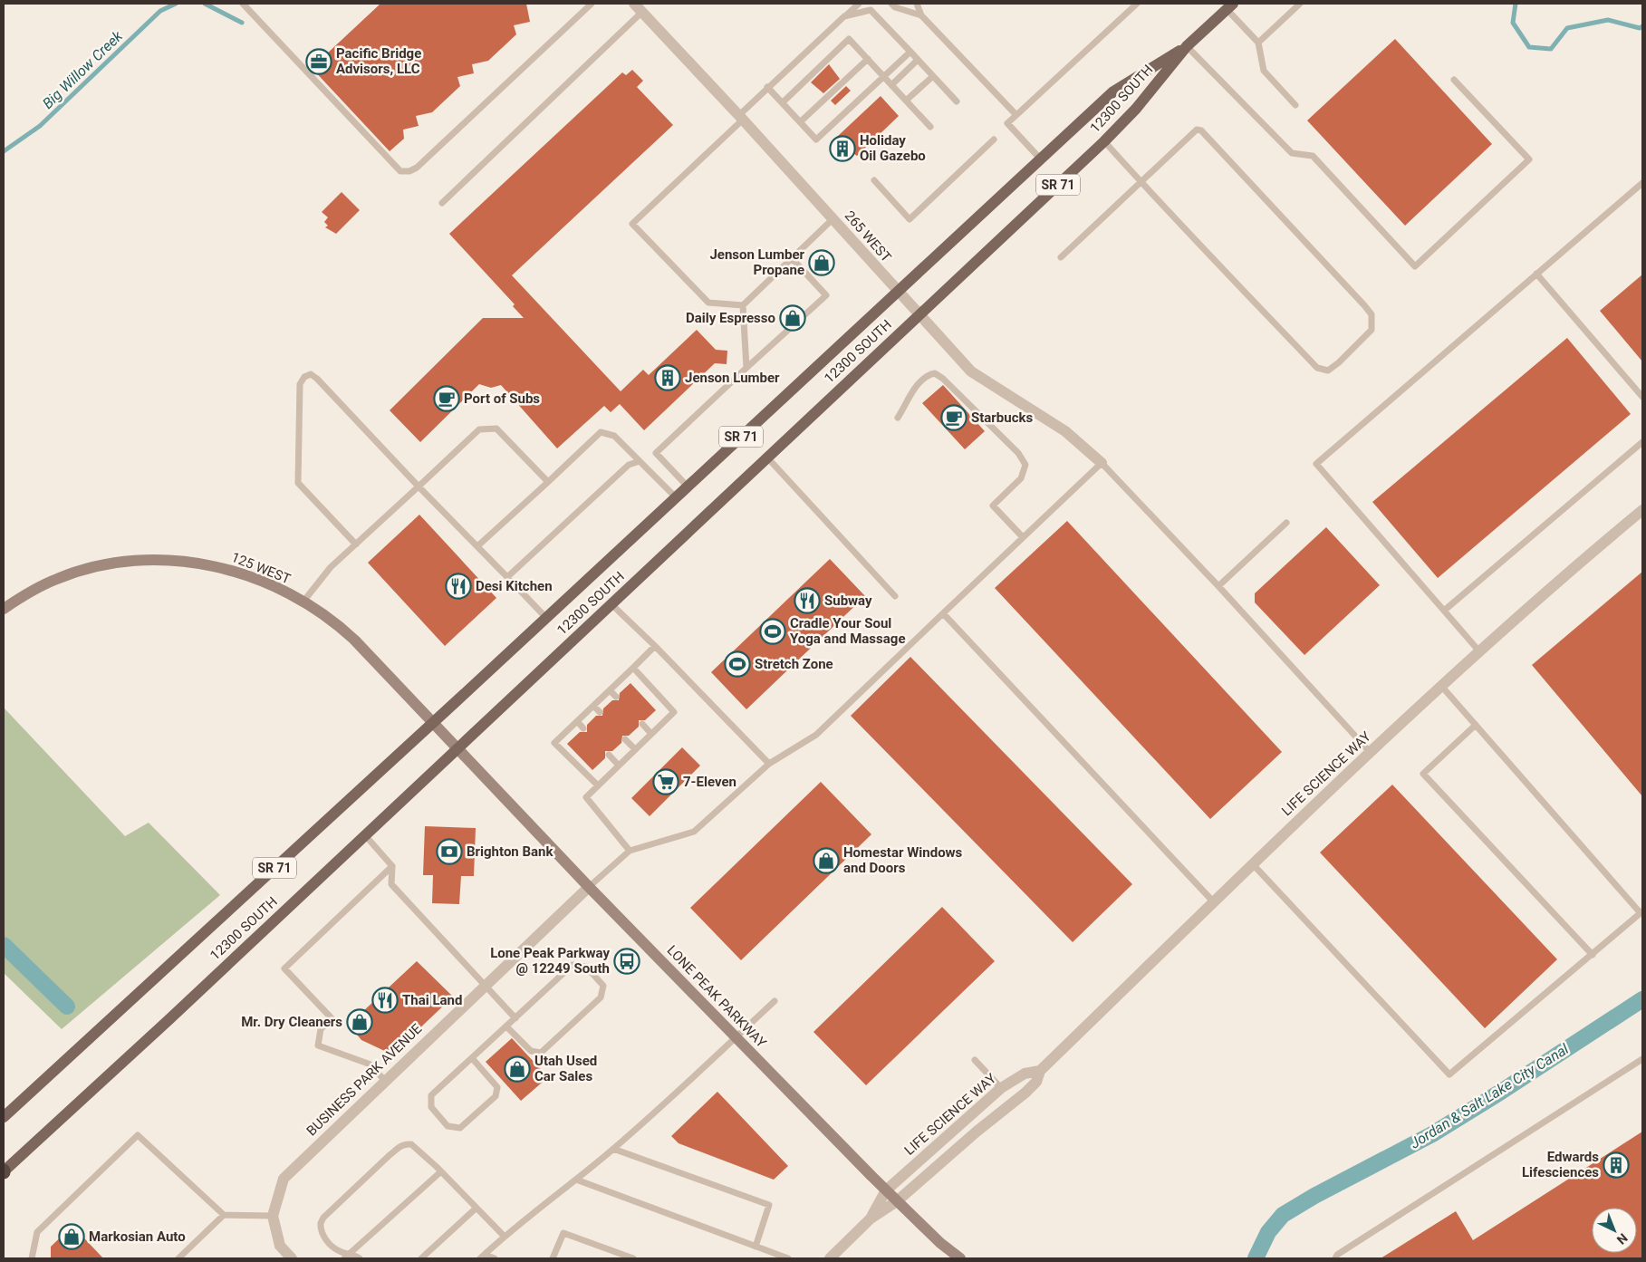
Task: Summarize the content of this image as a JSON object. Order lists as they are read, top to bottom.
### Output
{
  "streets": {
    "main road": [
      "12300 SOUTH",
      "SR 71",
      "125 WEST",
      "LONE PEAK PARKWAY"
    ],
    "street": ["265 WEST", "LIFE SCIENCE WAY", "BUSINESS PARK AVENUE"]
  },
  "crossings": [
    ["12300 SOUTH", "265 WEST"],
    ["12300 SOUTH", "125 WEST"],
    ["12300 SOUTH", "LONE PEAK PARKWAY"],
    ["125 WEST", "LONE PEAK PARKWAY"],
    ["LIFE SCIENCE WAY", "LONE PEAK PARKWAY"],
    ["LONE PEAK PARKWAY", "BUSINESS PARK AVENUE"]
  ],
  "water": ["Big Willow Creek", "Jordan & Salt Lake City Canal"],
  "places": {
    "office": ["Pacific Bridge Advisors, LLC"],
    "building": ["Holiday Oil Gazebo", "Jenson Lumber", "Edwards Lifesciences"],
    "shop": [
      "Jenson Lumber Propane",
      "Daily Espresso",
      "Homestar Windows and Doors",
      "Mr. Dry Cleaners",
      "Utah Used Car Sales",
      "Markosian Auto"
    ],
    "cafe": ["Port of Subs", "Starbucks"],
    "restaurant": ["Desi Kitchen", "Subway", "Thai Land"],
    "sports": ["Cradle Your Soul Yoga and Massage", "Stretch Zone"],
    "supermarket": ["7-Eleven"],
    "bank": ["Brighton Bank"],
    "bus stop": ["Lone Peak Parkway @ 12249 South"]
  },
  "north": "bottom right"
}
